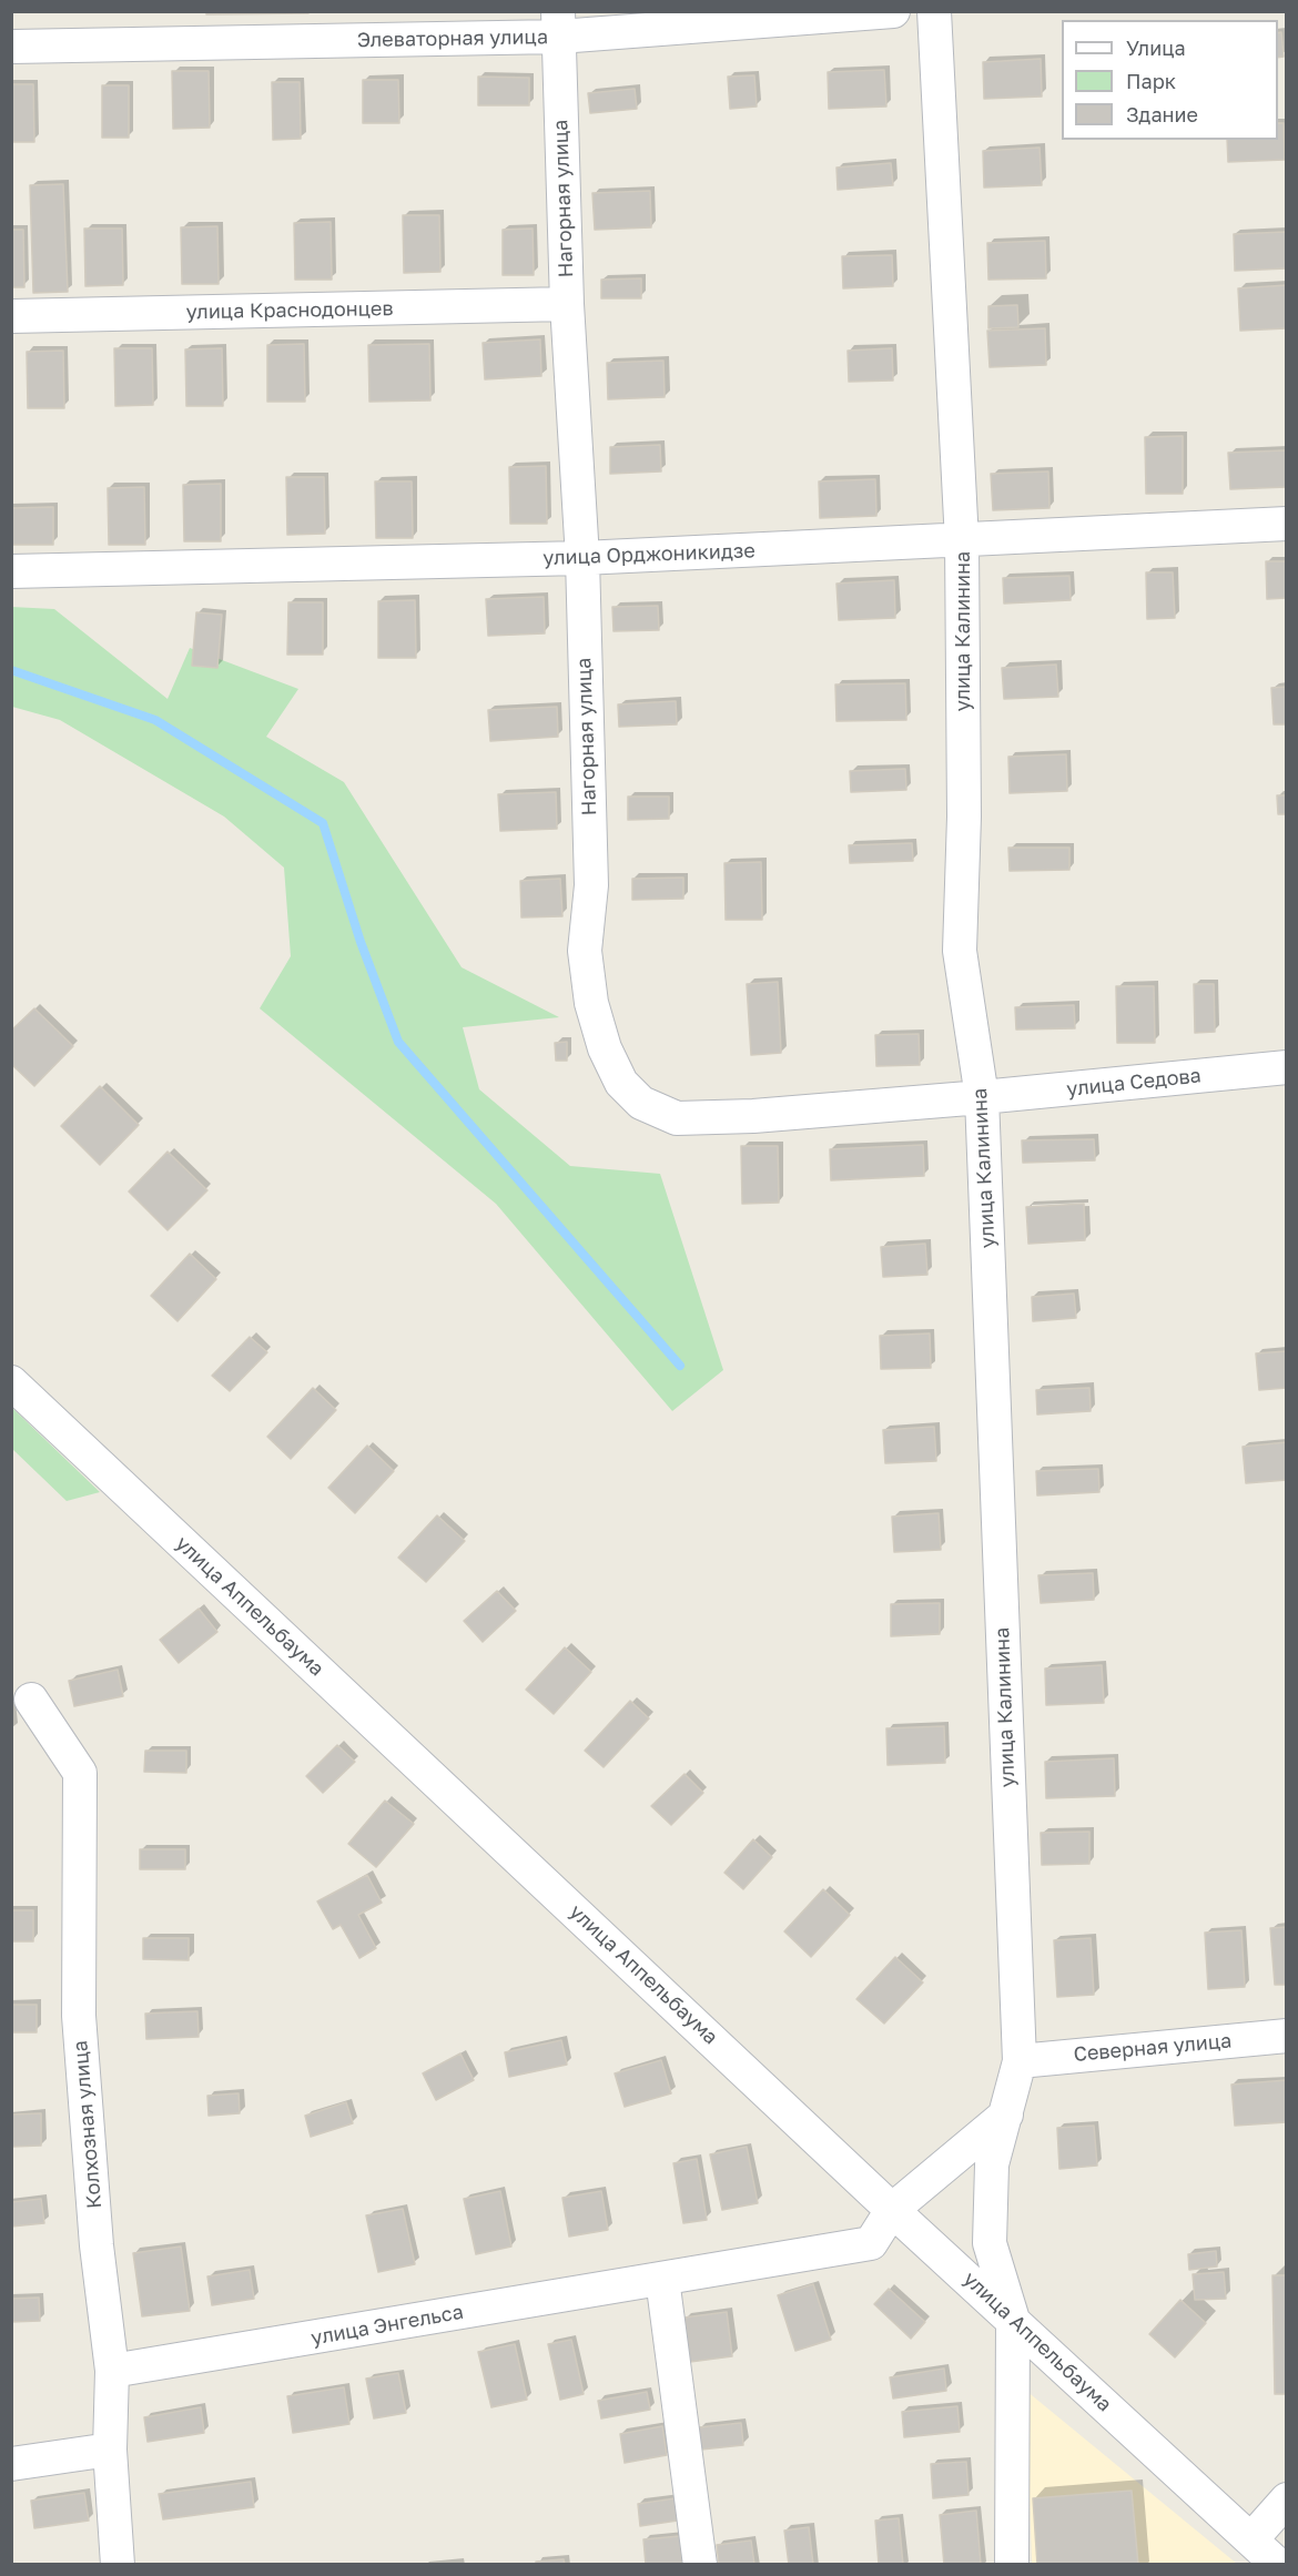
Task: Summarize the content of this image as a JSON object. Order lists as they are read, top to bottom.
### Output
{
  "streets": {
    "street": [
      "Элеваторная улица",
      "Нагорная улица",
      "улица Краснодонцев",
      "улица Орджоникидзе",
      "улица Калинина",
      "улица Седова",
      "улица Аппельбаума",
      "Северная улица",
      "Колхозная улица",
      "улица Энгельса"
    ]
  },
  "crossings": [
    ["Элеваторная улица", "Нагорная улица"],
    ["Нагорная улица", "улица Краснодонцев"],
    ["Нагорная улица", "улица Орджоникидзе"],
    ["Нагорная улица", "улица Калинина"],
    ["Нагорная улица", "улица Седова"],
    ["улица Орджоникидзе", "улица Калинина"],
    ["улица Калинина", "улица Седова"],
    ["улица Калинина", "улица Аппельбаума"],
    ["улица Калинина", "Северная улица"],
    ["улица Калинина", "улица Энгельса"],
    ["улица Аппельбаума", "улица Энгельса"],
    ["Колхозная улица", "улица Энгельса"]
  ],
  "legend": ["Улица", "Парк", "Здание"]
}
